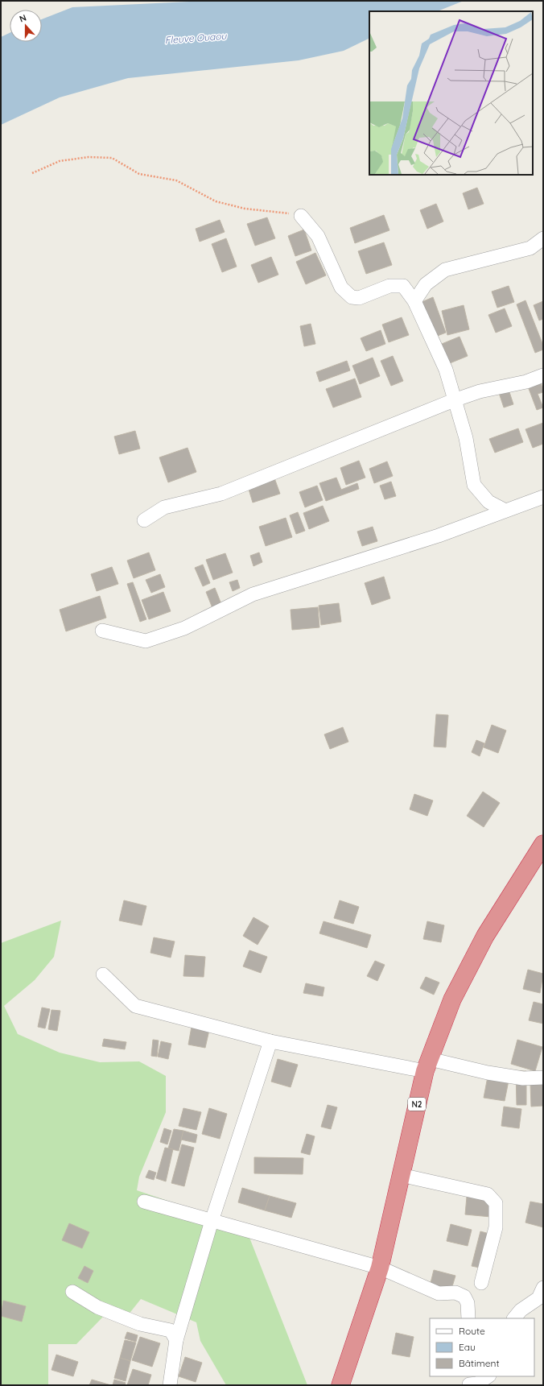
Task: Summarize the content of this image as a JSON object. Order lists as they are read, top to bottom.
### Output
{
  "streets": {
    "highway": ["N2"]
  },
  "water": ["Fleuve Ouaou"],
  "legend": ["Route", "Eau", "Bâtiment"],
  "north": "top"
}
